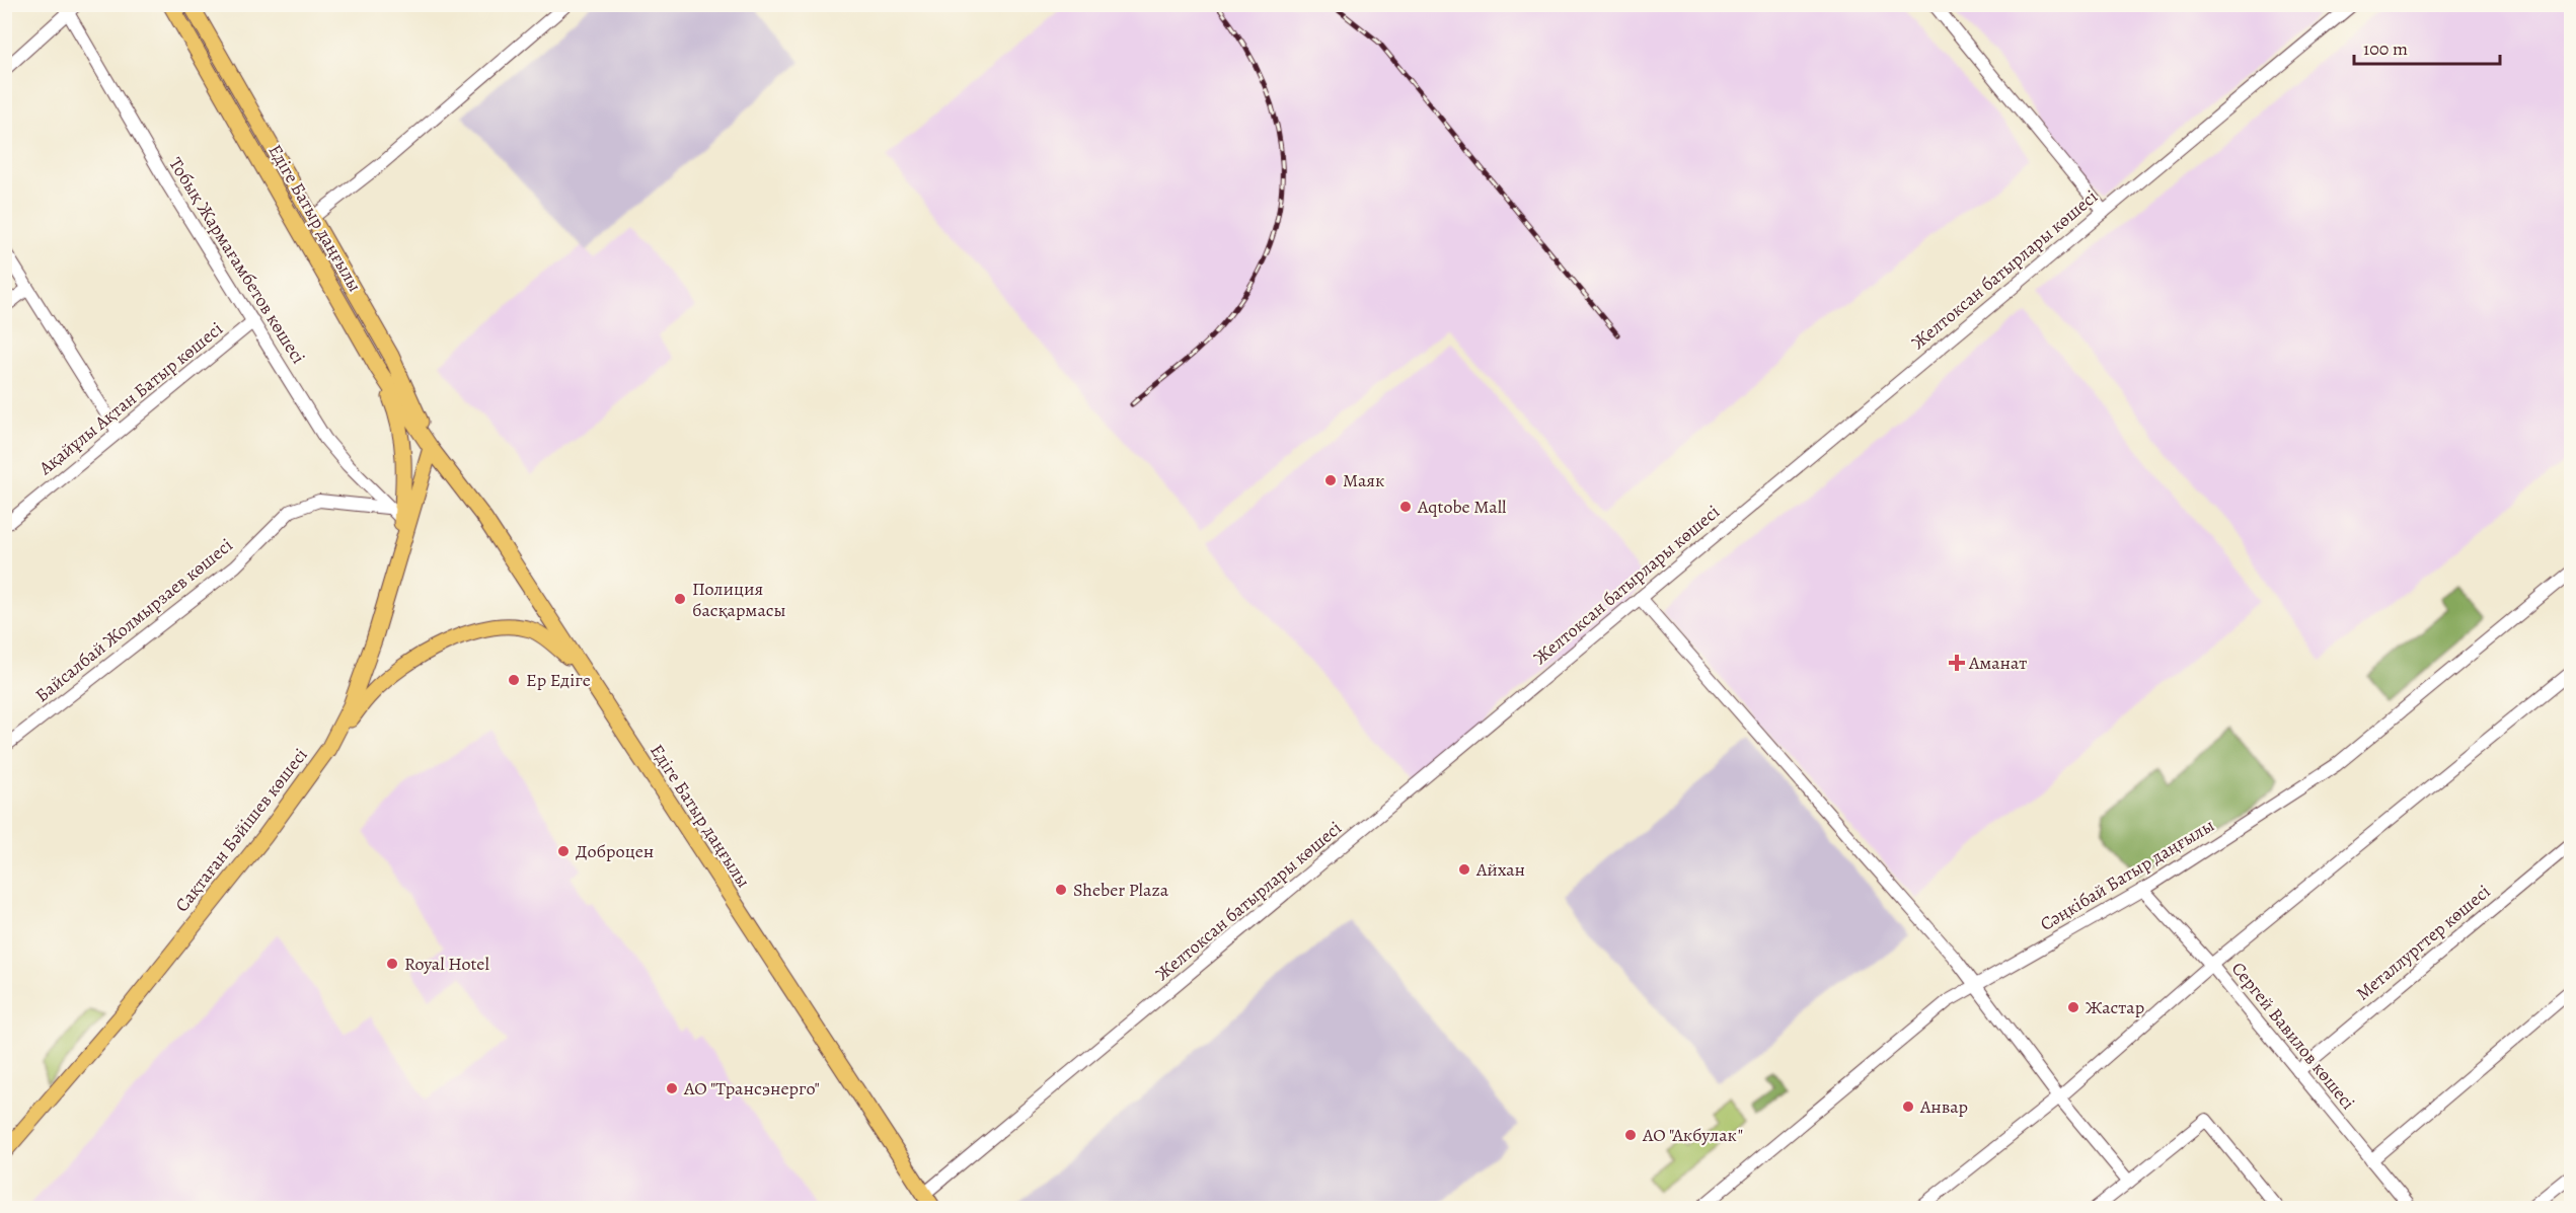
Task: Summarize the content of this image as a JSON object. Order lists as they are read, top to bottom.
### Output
{
  "streets": {
    "main road": ["Едіге Батыр даңғылы", "Сақтаған Бәйішев көшесі"],
    "street": [
      "Тобық Жармағамбетов көшесі",
      "Желтоксан батырлары көшесі",
      "Ақайұлы Ақтан Батыр көшесі",
      "Байсалбай Жолмырзаев көшесі",
      "Сәңкібай Батыр даңғылы",
      "Металлургтер көшесі",
      "Сергей Вавилов көшесі"
    ]
  },
  "crossings": [
    ["Едіге Батыр даңғылы", "Желтоксан батырлары көшесі"],
    ["Едіге Батыр даңғылы", "Сақтаған Бәйішев көшесі"],
    ["Тобық Жармағамбетов көшесі", "Ақайұлы Ақтан Батыр көшесі"],
    ["Тобық Жармағамбетов көшесі", "Байсалбай Жолмырзаев көшесі"],
    ["Сәңкібай Батыр даңғылы", "Сергей Вавилов көшесі"],
    ["Металлургтер көшесі", "Сергей Вавилов көшесі"]
  ],
  "places": {
    "other": [
      "Маяк",
      "Aqtobe Mall",
      "Полиция басқармасы",
      "Ер Едіге",
      "Доброцен",
      "Айхан",
      "Sheber Plaza",
      "Royal Hotel",
      "Жастар",
      "АО \"Трансэнерго\"",
      "Анвар",
      "АО \"Акбулак\""
    ],
    "health": ["Аманат"]
  },
  "scale_bar": "100 m"
}
